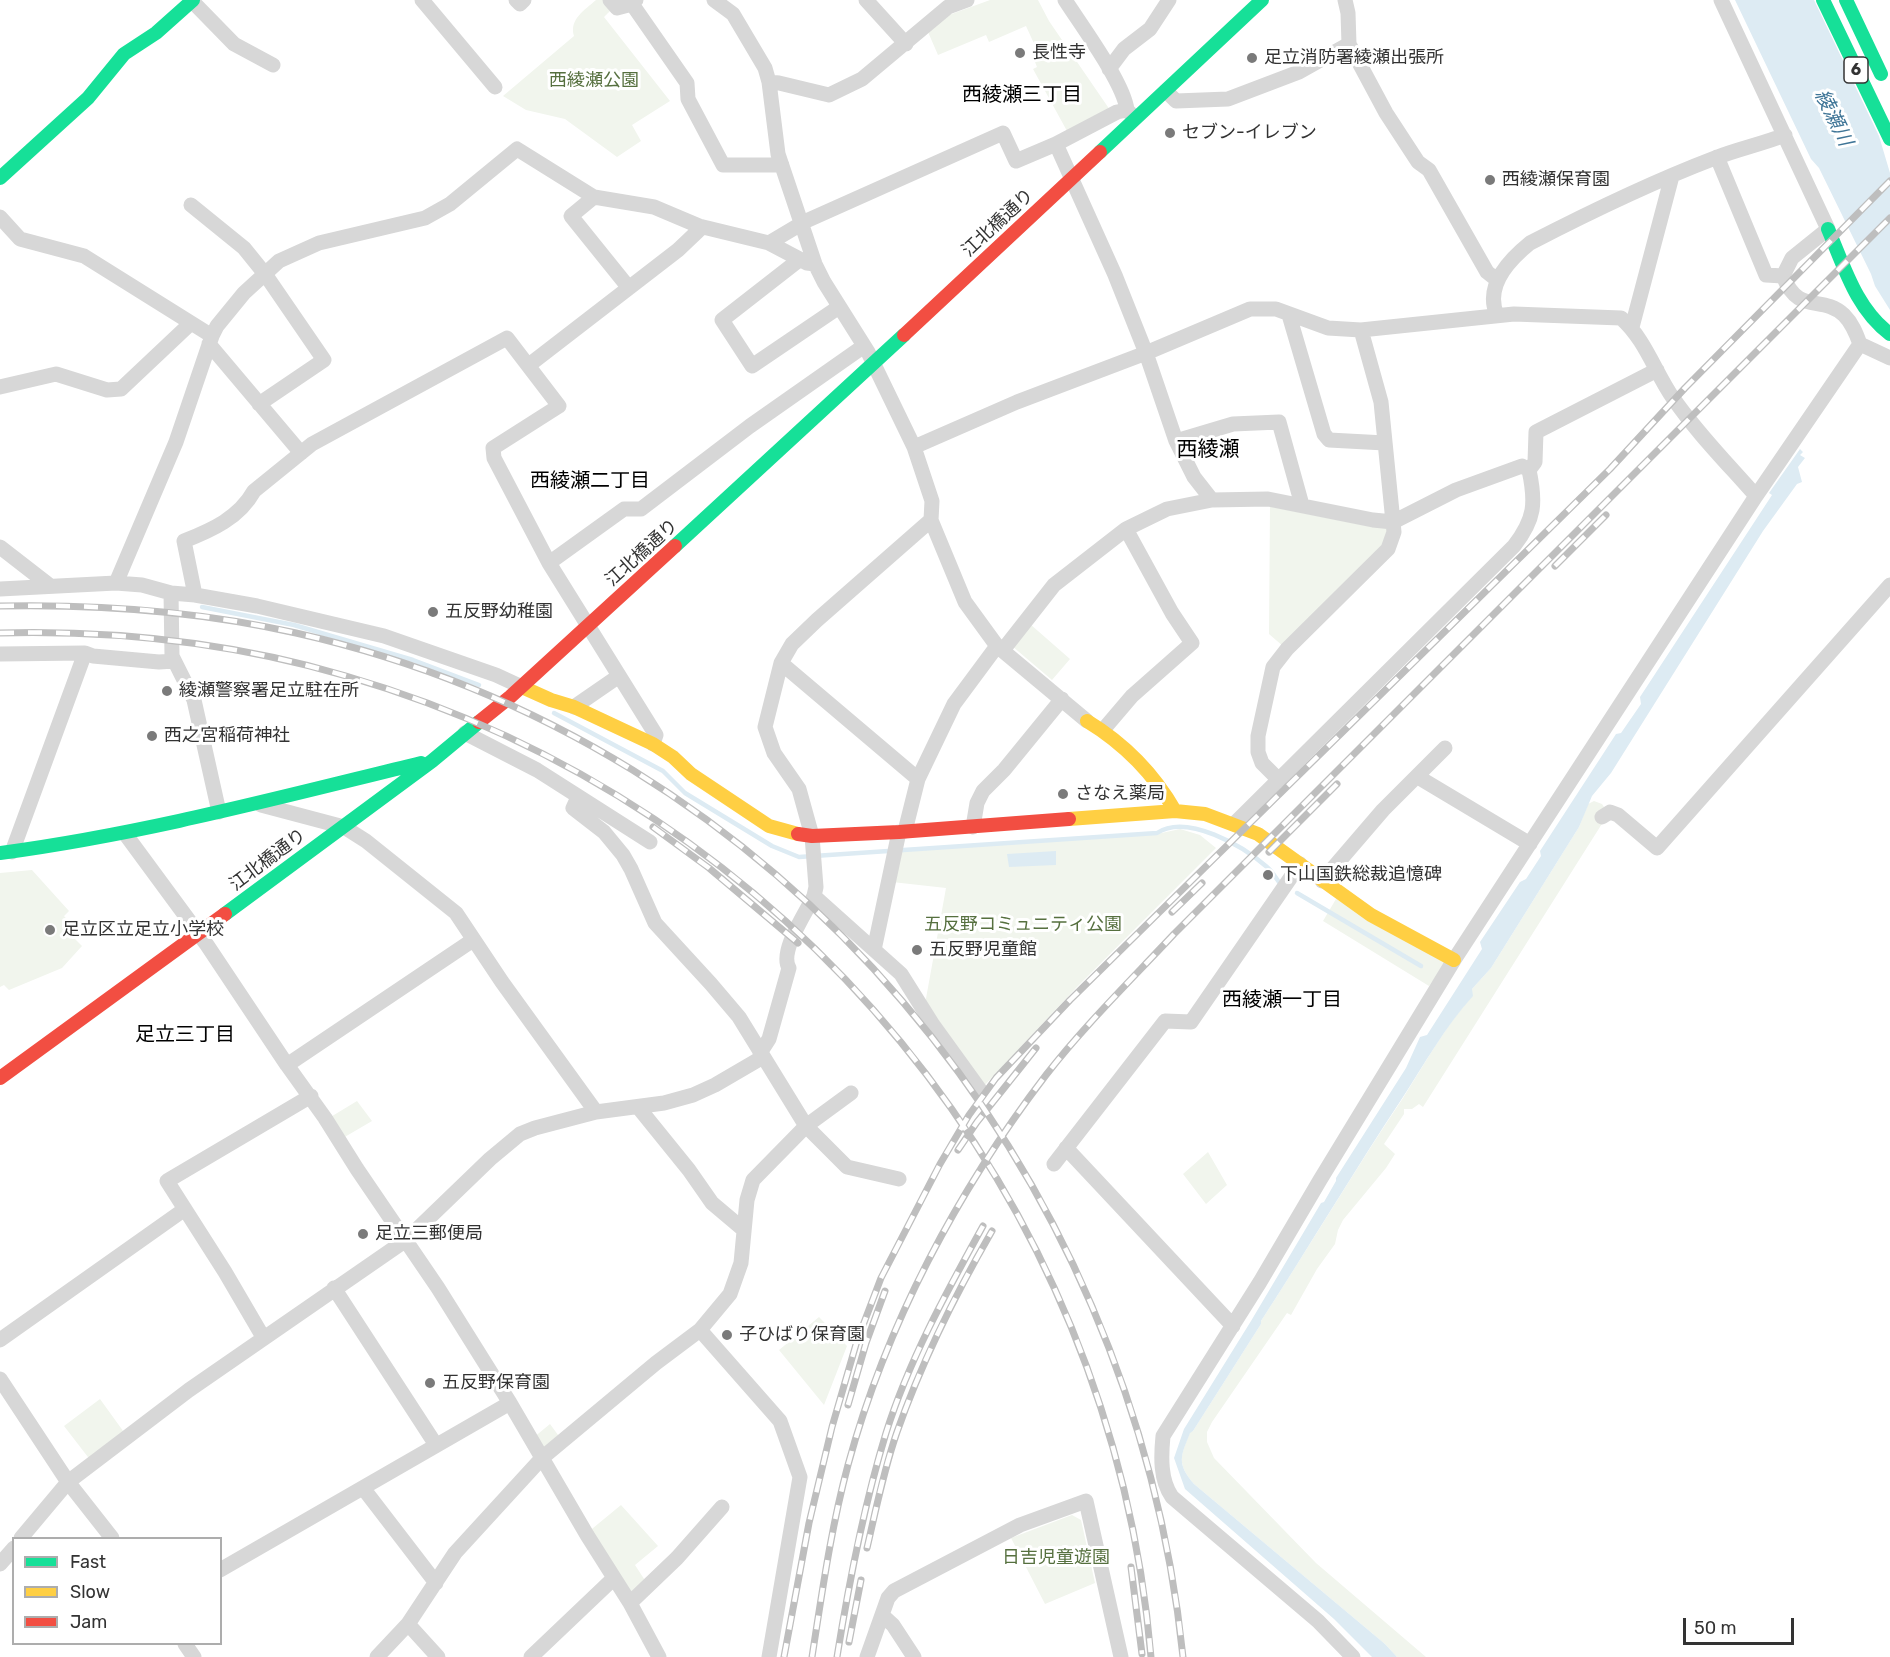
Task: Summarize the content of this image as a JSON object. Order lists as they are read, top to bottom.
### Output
{
  "streets": {
    "main road": ["6", "江北橋通り"]
  },
  "districts": [
    "西綾瀬三丁目",
    "西綾瀬",
    "西綾瀬二丁目",
    "西綾瀬一丁目",
    "足立三丁目"
  ],
  "water": ["綾瀬川"],
  "parks": ["西綾瀬公園", "五反野コミュニティ公園", "日吉児童遊園"],
  "places": [
    "長性寺",
    "足立消防署綾瀬出張所",
    "セブン-イレブン",
    "西綾瀬保育園",
    "五反野幼稚園",
    "綾瀬警察署足立駐在所",
    "西之宮稲荷神社",
    "さなえ薬局",
    "下山国鉄総裁追憶碑",
    "足立区立足立小学校",
    "五反野児童館",
    "足立三郵便局",
    "子ひばり保育園",
    "五反野保育園"
  ],
  "legend": ["Fast", "Slow", "Jam"],
  "scale_bar": "50 m"
}
